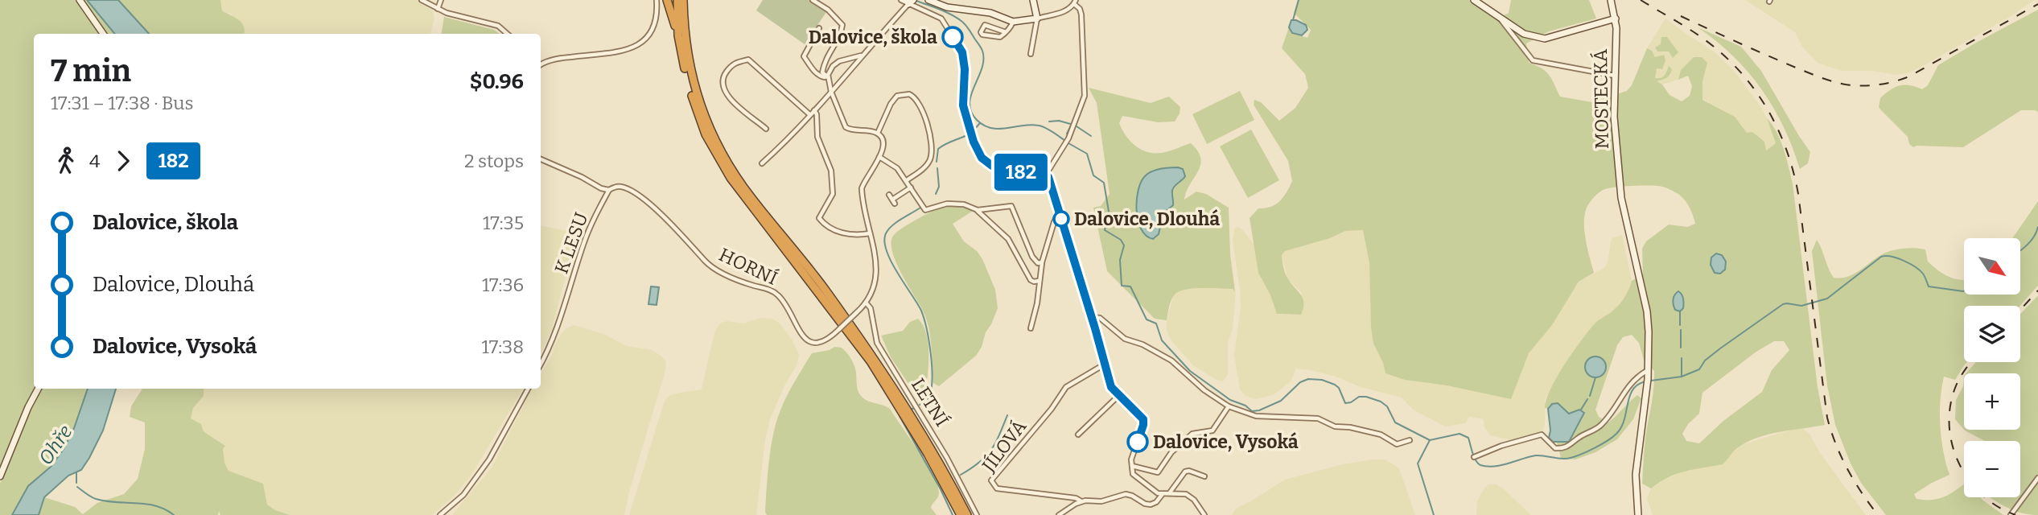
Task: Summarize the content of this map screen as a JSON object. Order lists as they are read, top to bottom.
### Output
{
  "streets": {
    "street": [
      "MOSTECKÁ",
      "K LESU",
      "HORNÍ",
      "LETNÍ",
      "JÍLOVÁ"
    ]
  },
  "crossings": [
    ["K LESU", "HORNÍ"],
    ["HORNÍ", "LETNÍ"]
  ],
  "water": ["Ohře"],
  "places": ["Dalovice, škola", "Dalovice, Dlouhá", "Dalovice, Vysoká"],
  "lines": ["bus line 182"],
  "north": "bottom right",
  "page": {
    "on_map": "182",
    "heading": ["7 min", "17:31 – 17:38 · Bus", "$0.96"],
    "legs": ["4", "182", "2 stops"],
    "list": [
      {
        "name": "Dalovice, škola",
        "value": "17:35"
      },
      {
        "name": "Dalovice, Dlouhá",
        "value": "17:36"
      },
      {
        "name": "Dalovice, Vysoká",
        "value": "17:38"
      }
    ],
    "map_buttons": ["+", "−"]
  }
}
